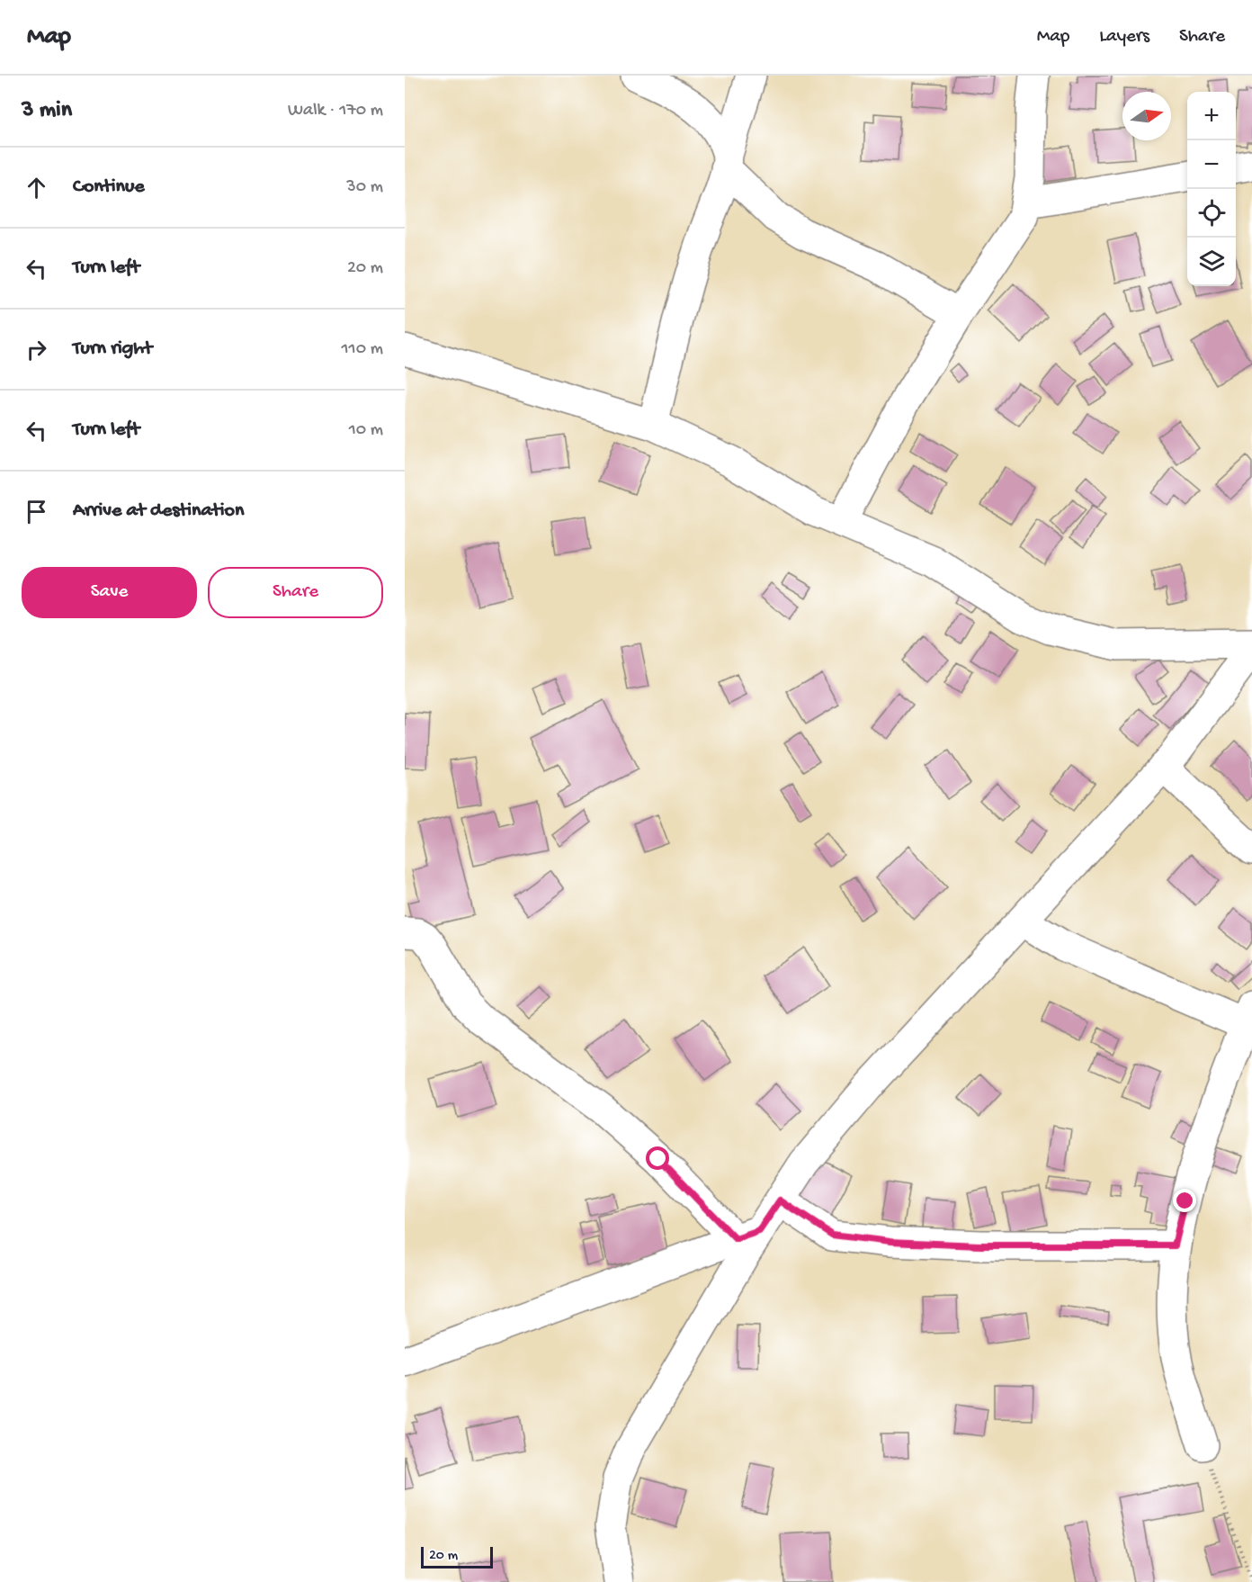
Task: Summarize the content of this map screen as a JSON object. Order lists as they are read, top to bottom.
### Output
{
  "scale_bar": "20 m",
  "north": "right",
  "page": {
    "header": "Map",
    "nav": ["Map", "Layers", "Share"],
    "heading": ["3 min", "Walk · 170 m"],
    "map_buttons": ["+", "−"],
    "list": [
      ["Continue", "30 m"],
      ["Turn left", "20 m"],
      ["Turn right", "110 m"],
      ["Turn left", "10 m"],
      "Arrive at destination"
    ],
    "buttons": ["Save", "Share"],
    "scale": "20 m"
  }
}
